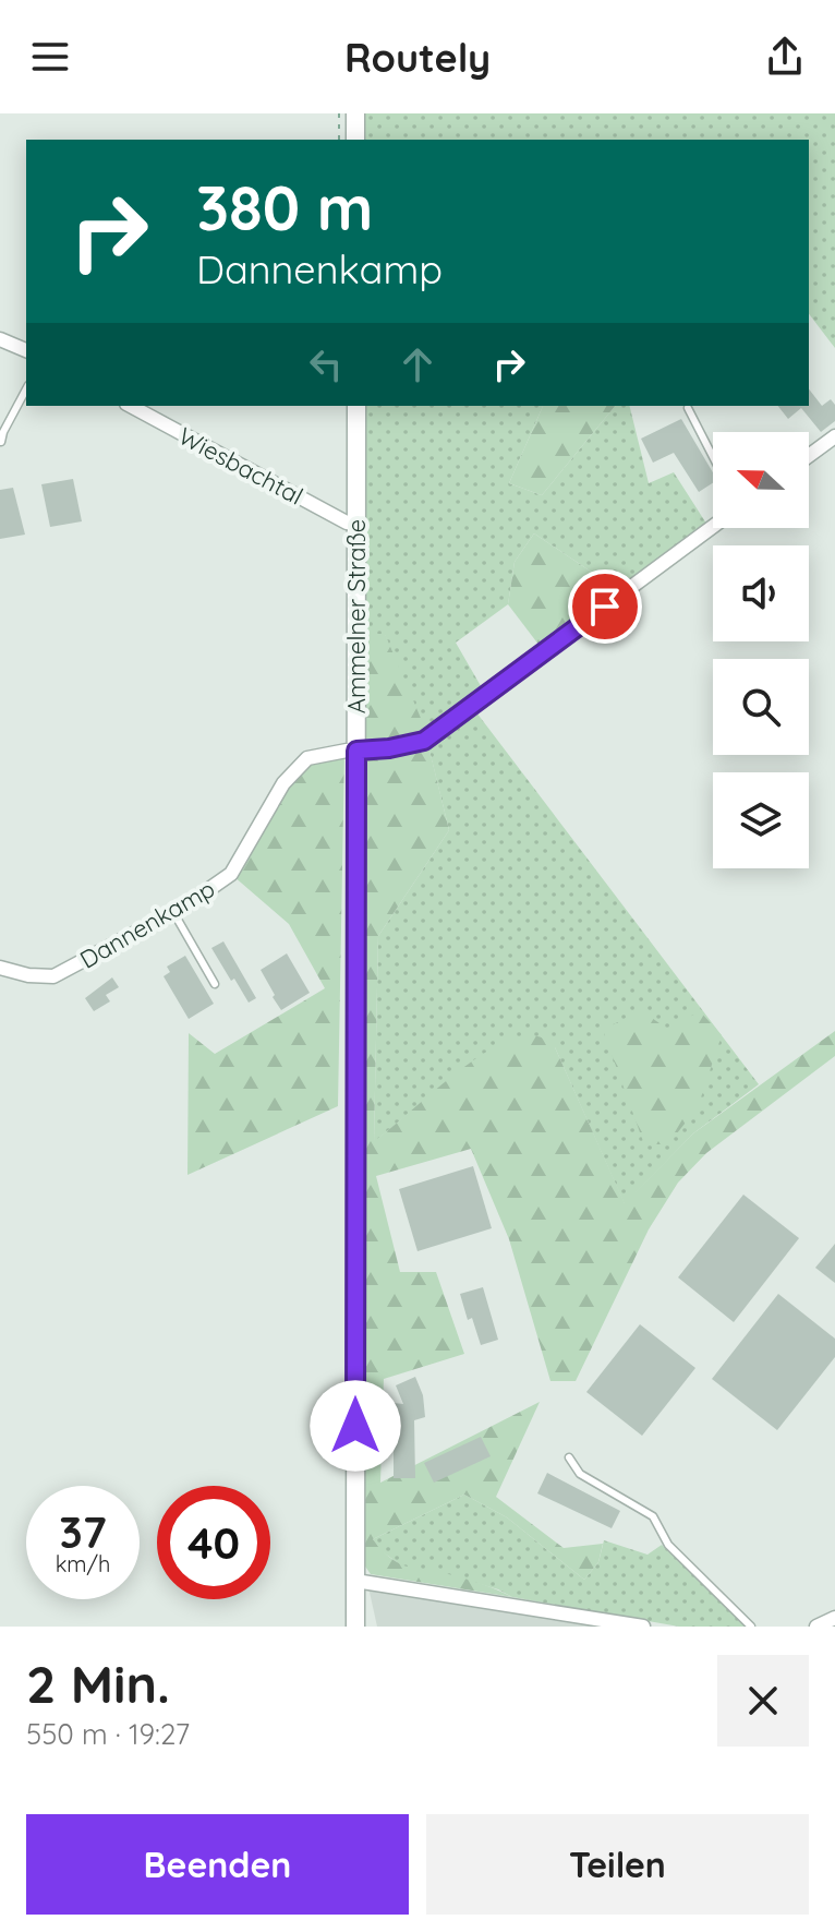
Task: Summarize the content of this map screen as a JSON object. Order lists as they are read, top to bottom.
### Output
{
  "streets": {
    "street": ["Wiesbachtal", "Ammelner Straße", "Dannenkamp"]
  },
  "crossings": [
    ["Wiesbachtal", "Ammelner Straße"],
    ["Ammelner Straße", "Dannenkamp"]
  ],
  "north": "left",
  "page": {
    "header": "Routely",
    "turn": ["380 m", "Dannenkamp"],
    "speed": "37 km/h",
    "limit": "40",
    "heading": ["2 Min.", "550 m · 19:27"],
    "buttons": ["Beenden", "Teilen"]
  }
}
